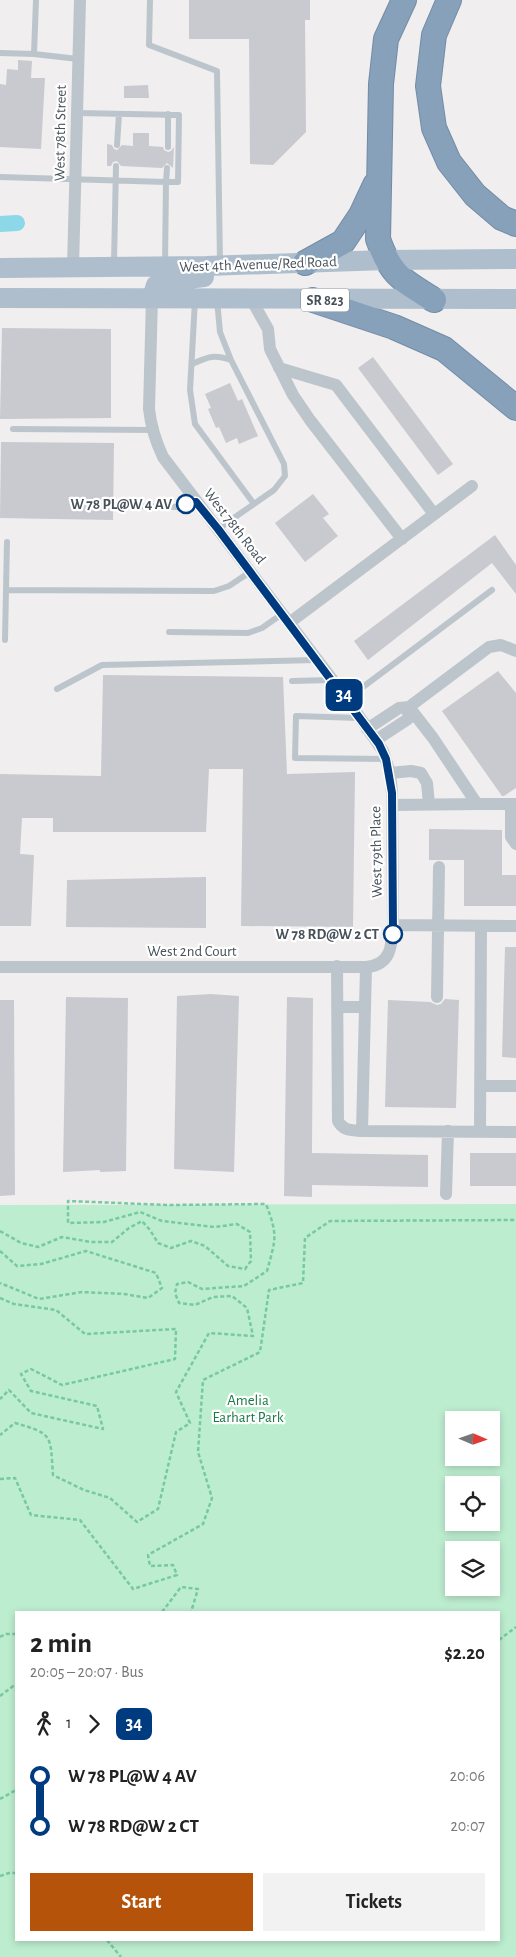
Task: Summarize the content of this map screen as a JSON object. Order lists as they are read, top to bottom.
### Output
{
  "streets": {
    "main road": ["West 4th Avenue/Red Road", "SR 823"],
    "street": [
      "West 78th Street",
      "West 78th Road",
      "West 79th Place",
      "West 2nd Court"
    ]
  },
  "crossings": [
    ["West 78th Street", "West 4th Avenue/Red Road"],
    ["SR 823", "West 78th Road"],
    ["West 78th Road", "West 79th Place"],
    ["West 79th Place", "West 2nd Court"]
  ],
  "parks": ["Amelia Earhart Park"],
  "places": ["W 78 PL@W 4 AV", "W 78 RD@W 2 CT"],
  "lines": ["bus line 34"],
  "north": "right",
  "page": {
    "on_map": "34",
    "heading": ["2 min", "20:05 – 20:07 · Bus", "$2.20"],
    "legs": ["1", "34"],
    "list": [
      {
        "name": "W 78 PL@W 4 AV",
        "value": "20:06"
      },
      {
        "name": "W 78 RD@W 2 CT",
        "value": "20:07"
      }
    ],
    "buttons": ["Start", "Tickets"]
  }
}
